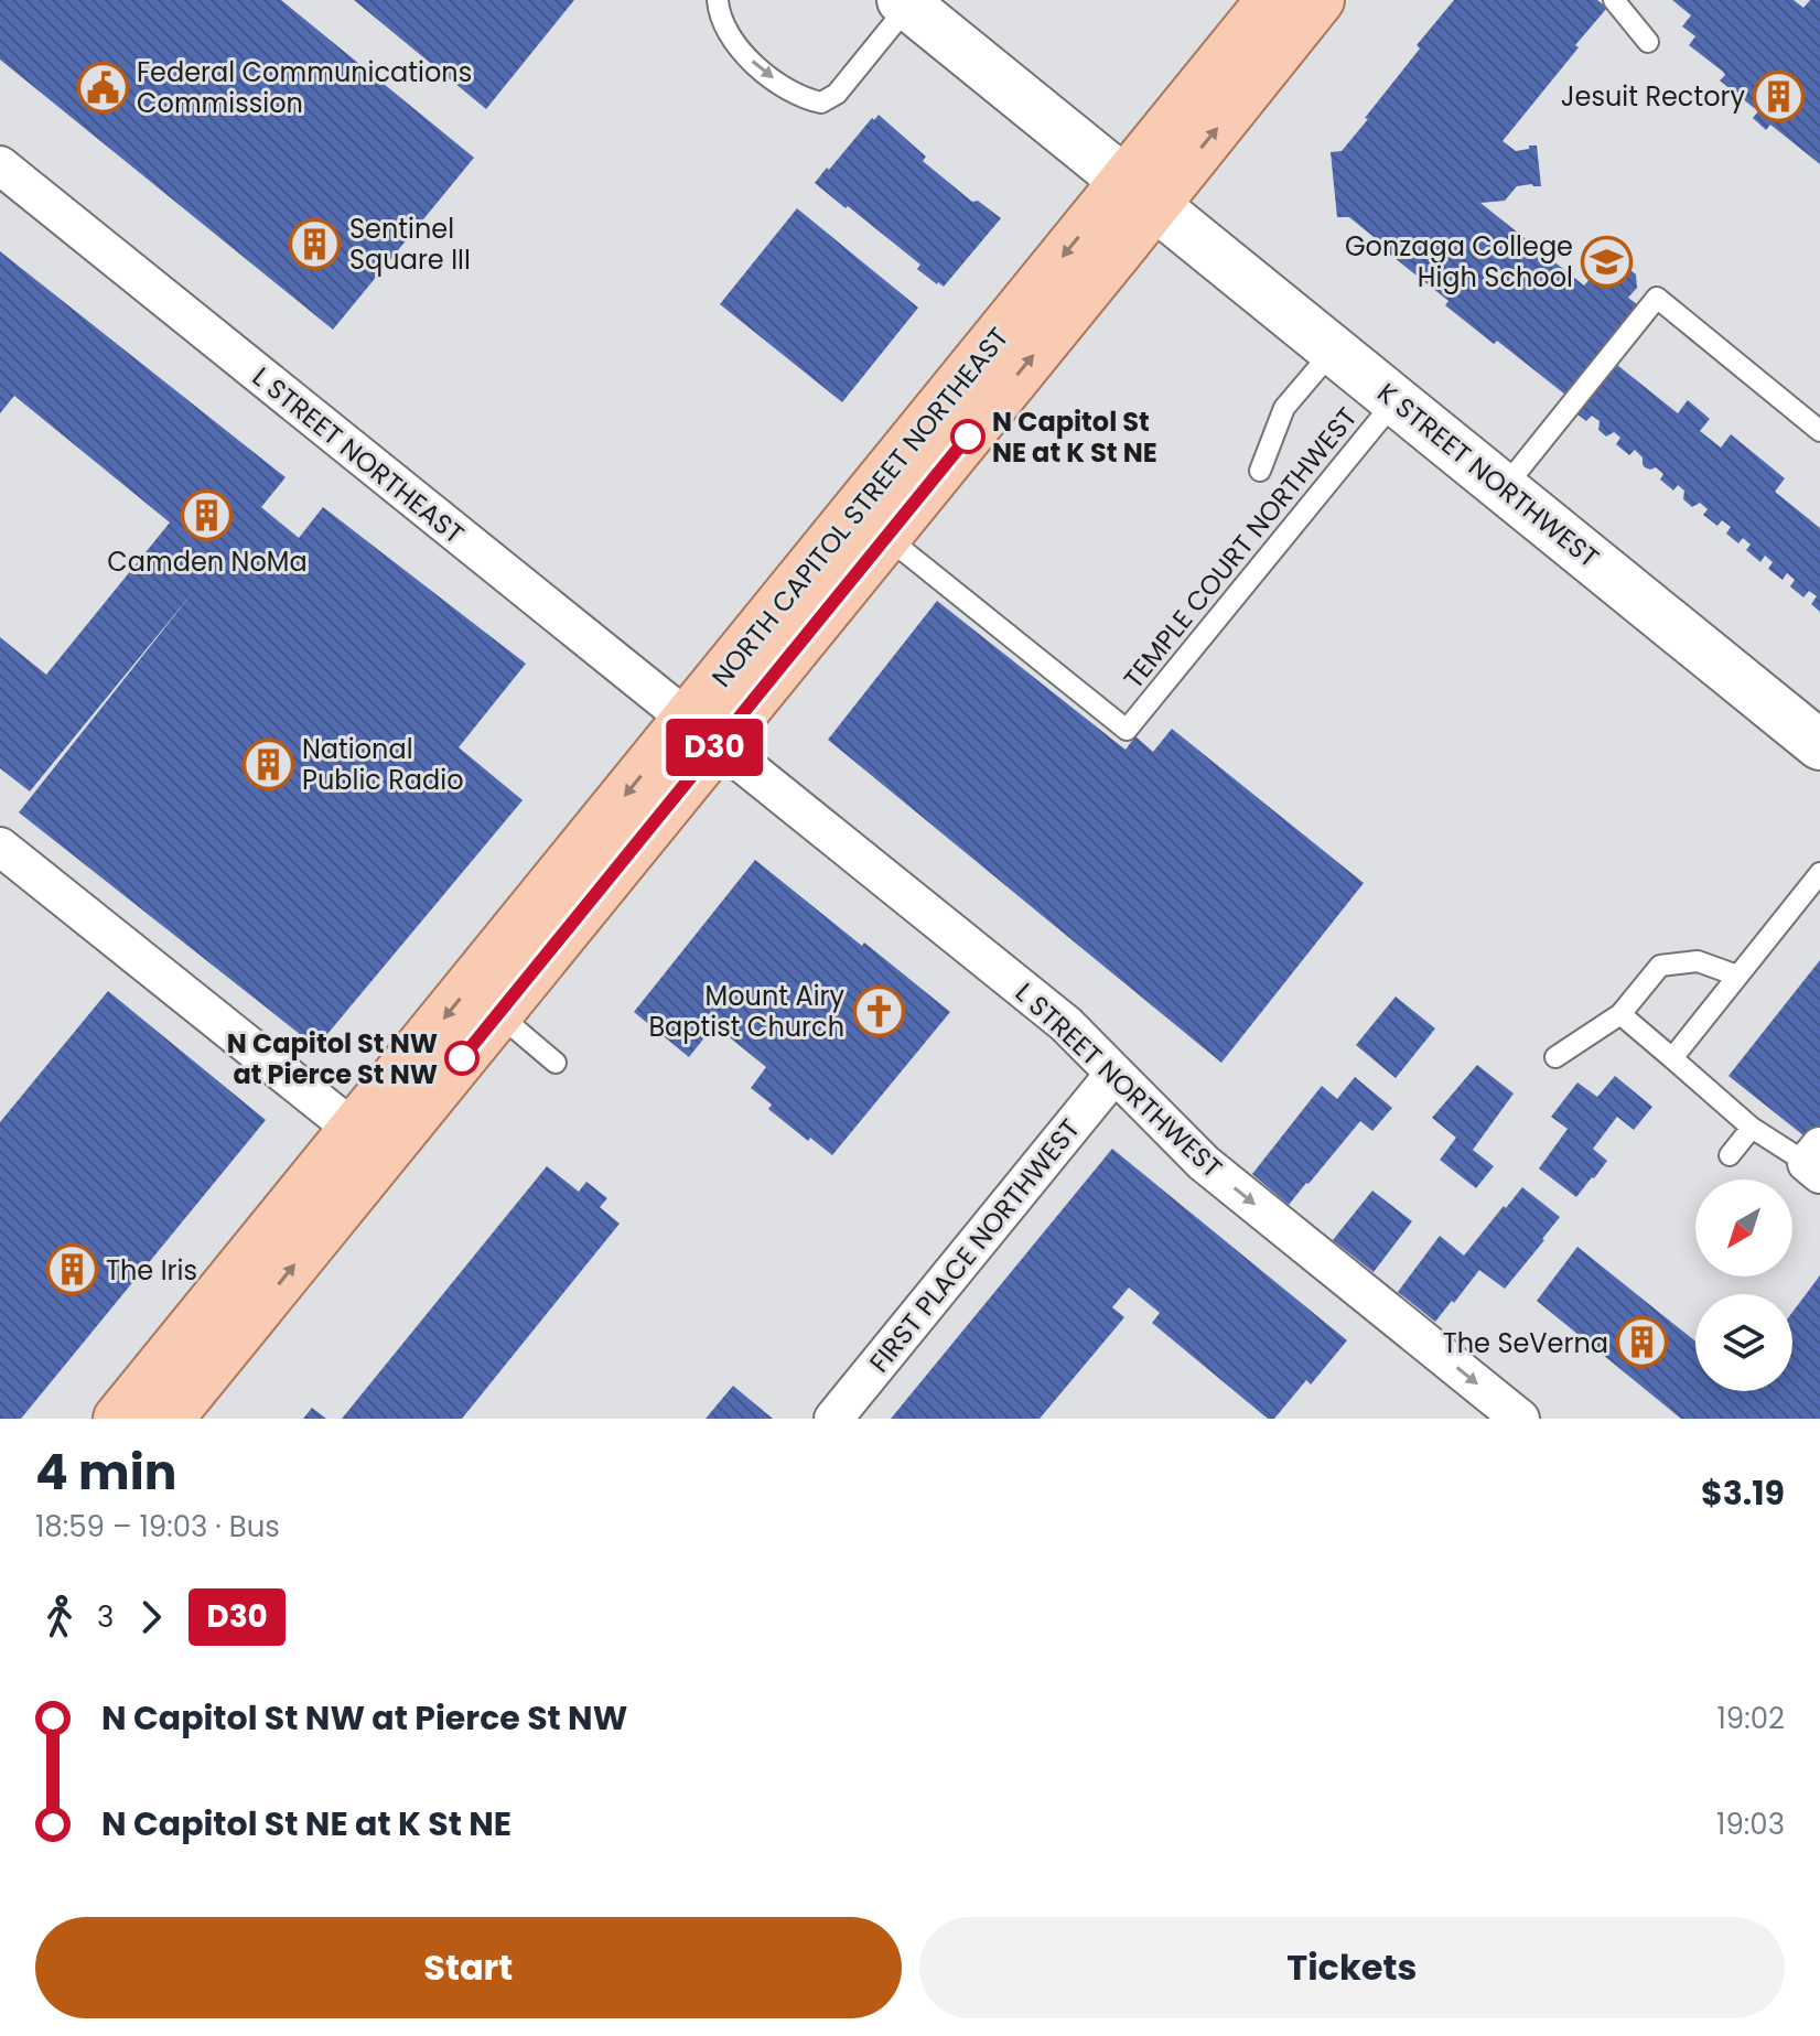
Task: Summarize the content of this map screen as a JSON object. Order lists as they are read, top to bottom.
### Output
{
  "streets": {
    "main road": ["K STREET NORTHWEST", "NORTH CAPITOL STREET NORTHEAST"],
    "street": ["L STREET NORTHEAST", "L STREET NORTHWEST", "FIRST PLACE NORTHWEST"],
    "lane": ["TEMPLE COURT NORTHWEST"]
  },
  "crossings": [
    ["L STREET NORTHEAST", "NORTH CAPITOL STREET NORTHEAST"],
    ["L STREET NORTHEAST", "L STREET NORTHWEST"],
    ["K STREET NORTHWEST", "NORTH CAPITOL STREET NORTHEAST"],
    ["K STREET NORTHWEST", "TEMPLE COURT NORTHWEST"],
    ["NORTH CAPITOL STREET NORTHEAST", "L STREET NORTHWEST"],
    ["L STREET NORTHWEST", "FIRST PLACE NORTHWEST"]
  ],
  "one_way": ["L STREET NORTHWEST"],
  "places": {
    "public building": ["Federal Communications Commission"],
    "building": [
      "Jesuit Rectory",
      "Sentinel Square III",
      "Camden NoMa",
      "National Public Radio",
      "The Iris",
      "The SeVerna"
    ],
    "school or university": ["Gonzaga College High School"],
    "other": ["N Capitol St NE at K St NE", "N Capitol St NW at Pierce St NW"],
    "church": ["Mount Airy Baptist Church"]
  },
  "lines": ["bus line D30"],
  "north": "bottom left",
  "page": {
    "on_map": "D30",
    "heading": ["4 min", "18:59 – 19:03 · Bus", "$3.19"],
    "legs": ["3", "D30"],
    "list": [
      {
        "name": "N Capitol St NW at Pierce St NW",
        "value": "19:02"
      },
      {
        "name": "N Capitol St NE at K St NE",
        "value": "19:03"
      }
    ],
    "buttons": ["Start", "Tickets"]
  }
}
